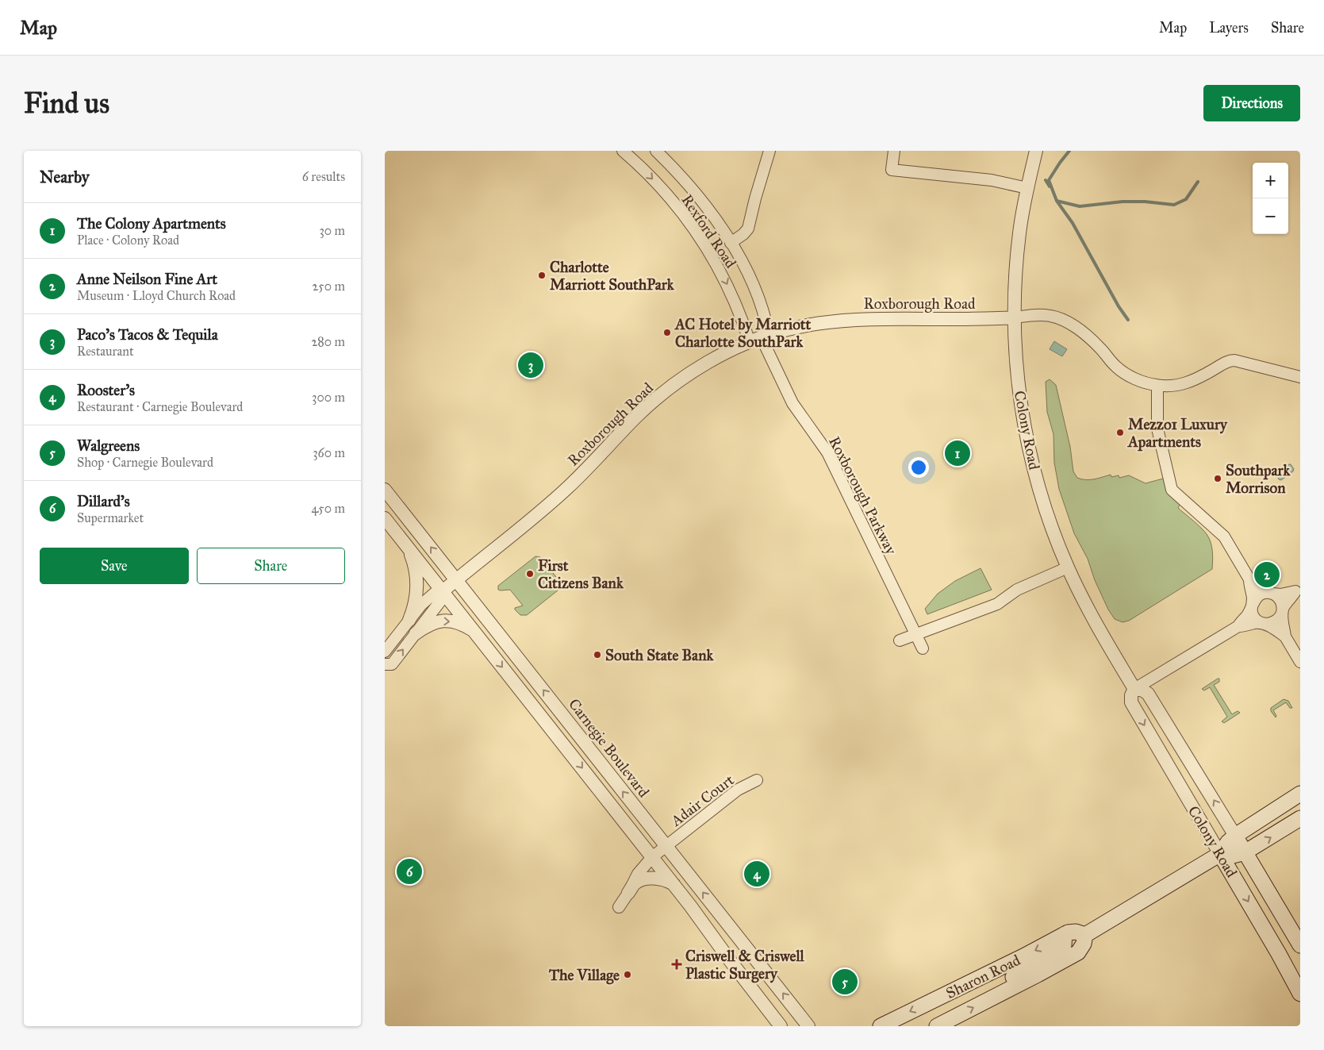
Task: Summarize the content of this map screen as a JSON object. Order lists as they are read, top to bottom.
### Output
{
  "streets": {
    "main road": ["Colony Road", "Sharon Road"],
    "street": [
      "Rexford Road",
      "Roxborough Road",
      "Roxborough Parkway",
      "Carnegie Boulevard",
      "Adair Court"
    ]
  },
  "crossings": [
    ["Rexford Road", "Roxborough Road"],
    ["Rexford Road", "Roxborough Parkway"],
    ["Roxborough Road", "Colony Road"],
    ["Roxborough Road", "Roxborough Parkway"],
    ["Roxborough Road", "Carnegie Boulevard"],
    ["Carnegie Boulevard", "Adair Court"]
  ],
  "places": {
    "other": [
      "Charlotte Marriott SouthPark",
      "AC Hotel by Marriott Charlotte SouthPark",
      "Mezzo1 Luxury Apartments",
      "Southpark Morrison",
      "First Citizens Bank",
      "South State Bank",
      "The Village"
    ],
    "health": ["Criswell & Criswell Plastic Surgery"]
  },
  "page": {
    "header": "Map",
    "nav": ["Map", "Layers", "Share"],
    "buttons": [
      "Directions",
      ["Save", "Share"]
    ],
    "title": "Find us",
    "heading": ["Nearby", "6 results"],
    "map_buttons": ["+", "−"],
    "list": [
      {
        "mark": "1",
        "name": "The Colony Apartments",
        "note": "Place · Colony Road",
        "value": "30 m"
      },
      {
        "mark": "2",
        "name": "Anne Neilson Fine Art",
        "note": "Museum · Lloyd Church Road",
        "value": "250 m"
      },
      {
        "mark": "3",
        "name": "Paco's Tacos & Tequila",
        "note": "Restaurant",
        "value": "280 m"
      },
      {
        "mark": "4",
        "name": "Rooster's",
        "note": "Restaurant · Carnegie Boulevard",
        "value": "300 m"
      },
      {
        "mark": "5",
        "name": "Walgreens",
        "note": "Shop · Carnegie Boulevard",
        "value": "360 m"
      },
      {
        "mark": "6",
        "name": "Dillard's",
        "note": "Supermarket",
        "value": "450 m"
      }
    ],
    "pins": [
      "3",
      "1",
      "2",
      "6",
      "4",
      "5"
    ]
  }
}
